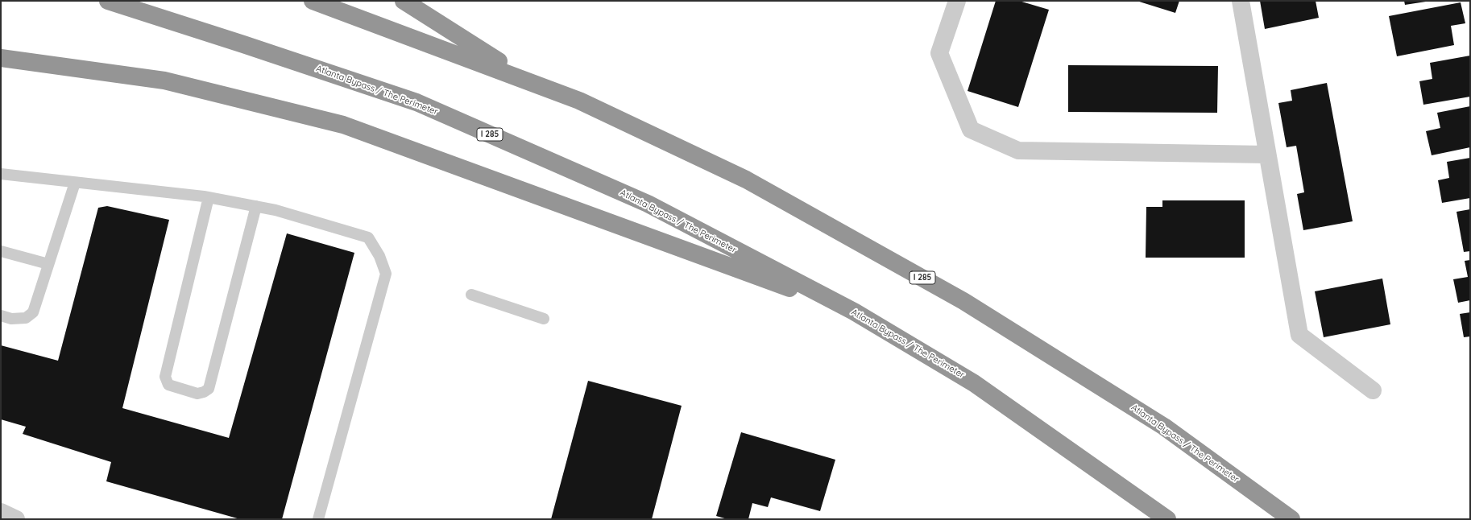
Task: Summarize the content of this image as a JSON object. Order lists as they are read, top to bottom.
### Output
{
  "streets": {
    "highway": ["Atlanta Bypass / The Perimeter", "I 285"]
  }
}
